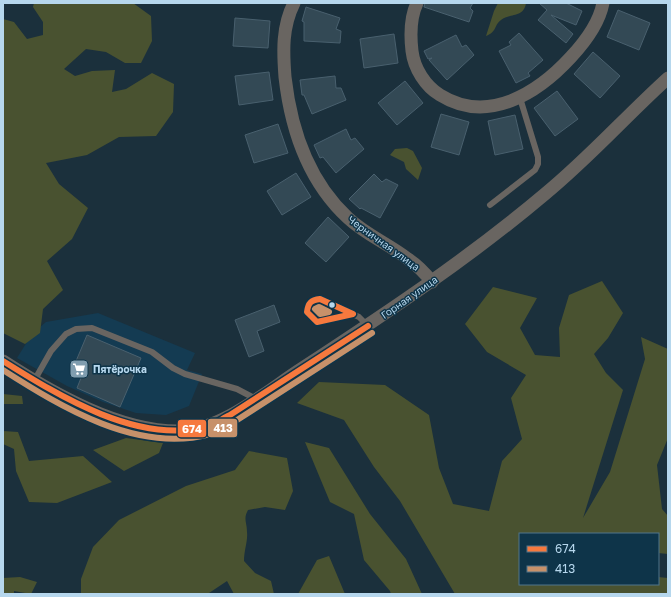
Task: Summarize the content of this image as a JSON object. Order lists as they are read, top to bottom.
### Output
{
  "streets": {
    "street": ["Черничная улица", "Горная улица"]
  },
  "crossings": [
    ["Черничная улица", "Горная улица"]
  ],
  "places": {
    "supermarket": ["Пятёрочка"]
  },
  "lines": ["transit line 674", "transit line 413"],
  "legend": ["674", "413"]
}
